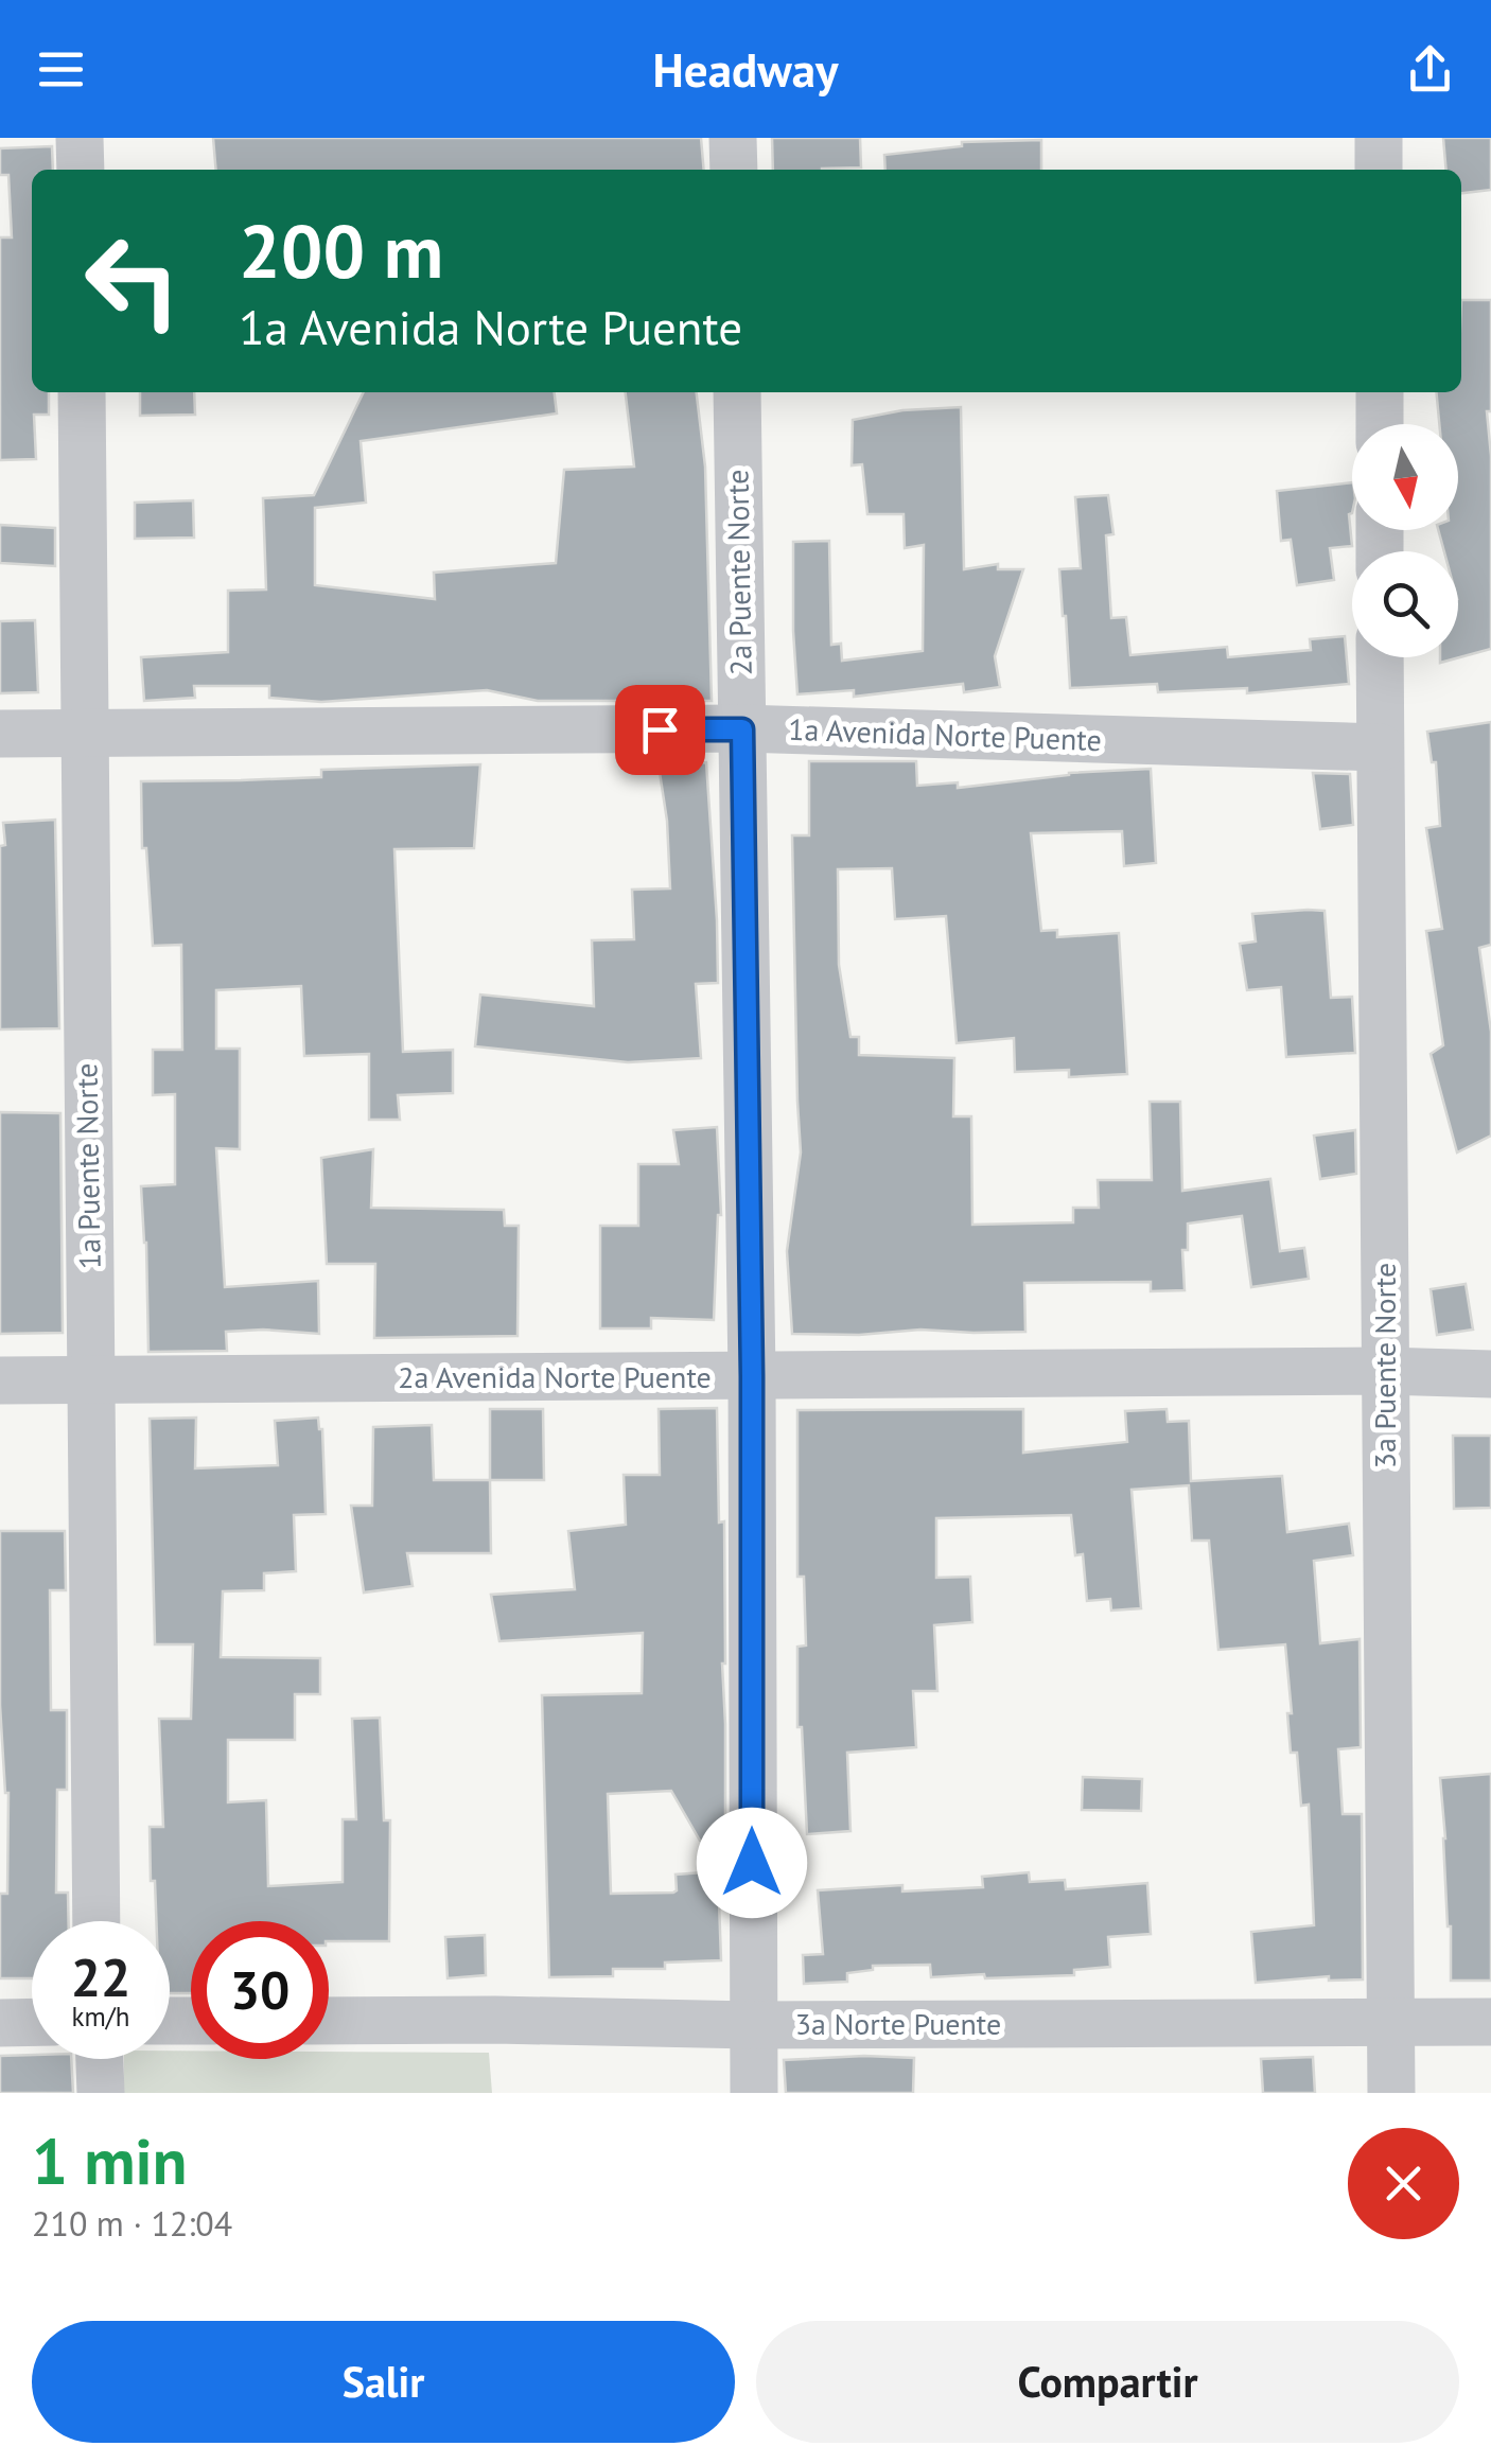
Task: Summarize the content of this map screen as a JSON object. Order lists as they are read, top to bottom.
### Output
{
  "streets": {
    "street": [
      "2a Puente Norte",
      "1a Avenida Norte Puente",
      "1a Puente Norte",
      "3a Puente Norte",
      "2a Avenida Norte Puente",
      "3a Norte Puente"
    ]
  },
  "crossings": [
    ["2a Puente Norte", "1a Avenida Norte Puente"],
    ["2a Puente Norte", "2a Avenida Norte Puente"],
    ["2a Puente Norte", "3a Norte Puente"],
    ["1a Avenida Norte Puente", "1a Puente Norte"],
    ["1a Avenida Norte Puente", "3a Puente Norte"],
    ["1a Puente Norte", "2a Avenida Norte Puente"],
    ["3a Puente Norte", "2a Avenida Norte Puente"],
    ["3a Puente Norte", "3a Norte Puente"]
  ],
  "north": "bottom",
  "page": {
    "header": "Headway",
    "turn": ["200 m", "1a Avenida Norte Puente"],
    "speed": "22 km/h",
    "limit": "30",
    "heading": ["1 min", "210 m · 12:04"],
    "buttons": ["Salir", "Compartir"]
  }
}
